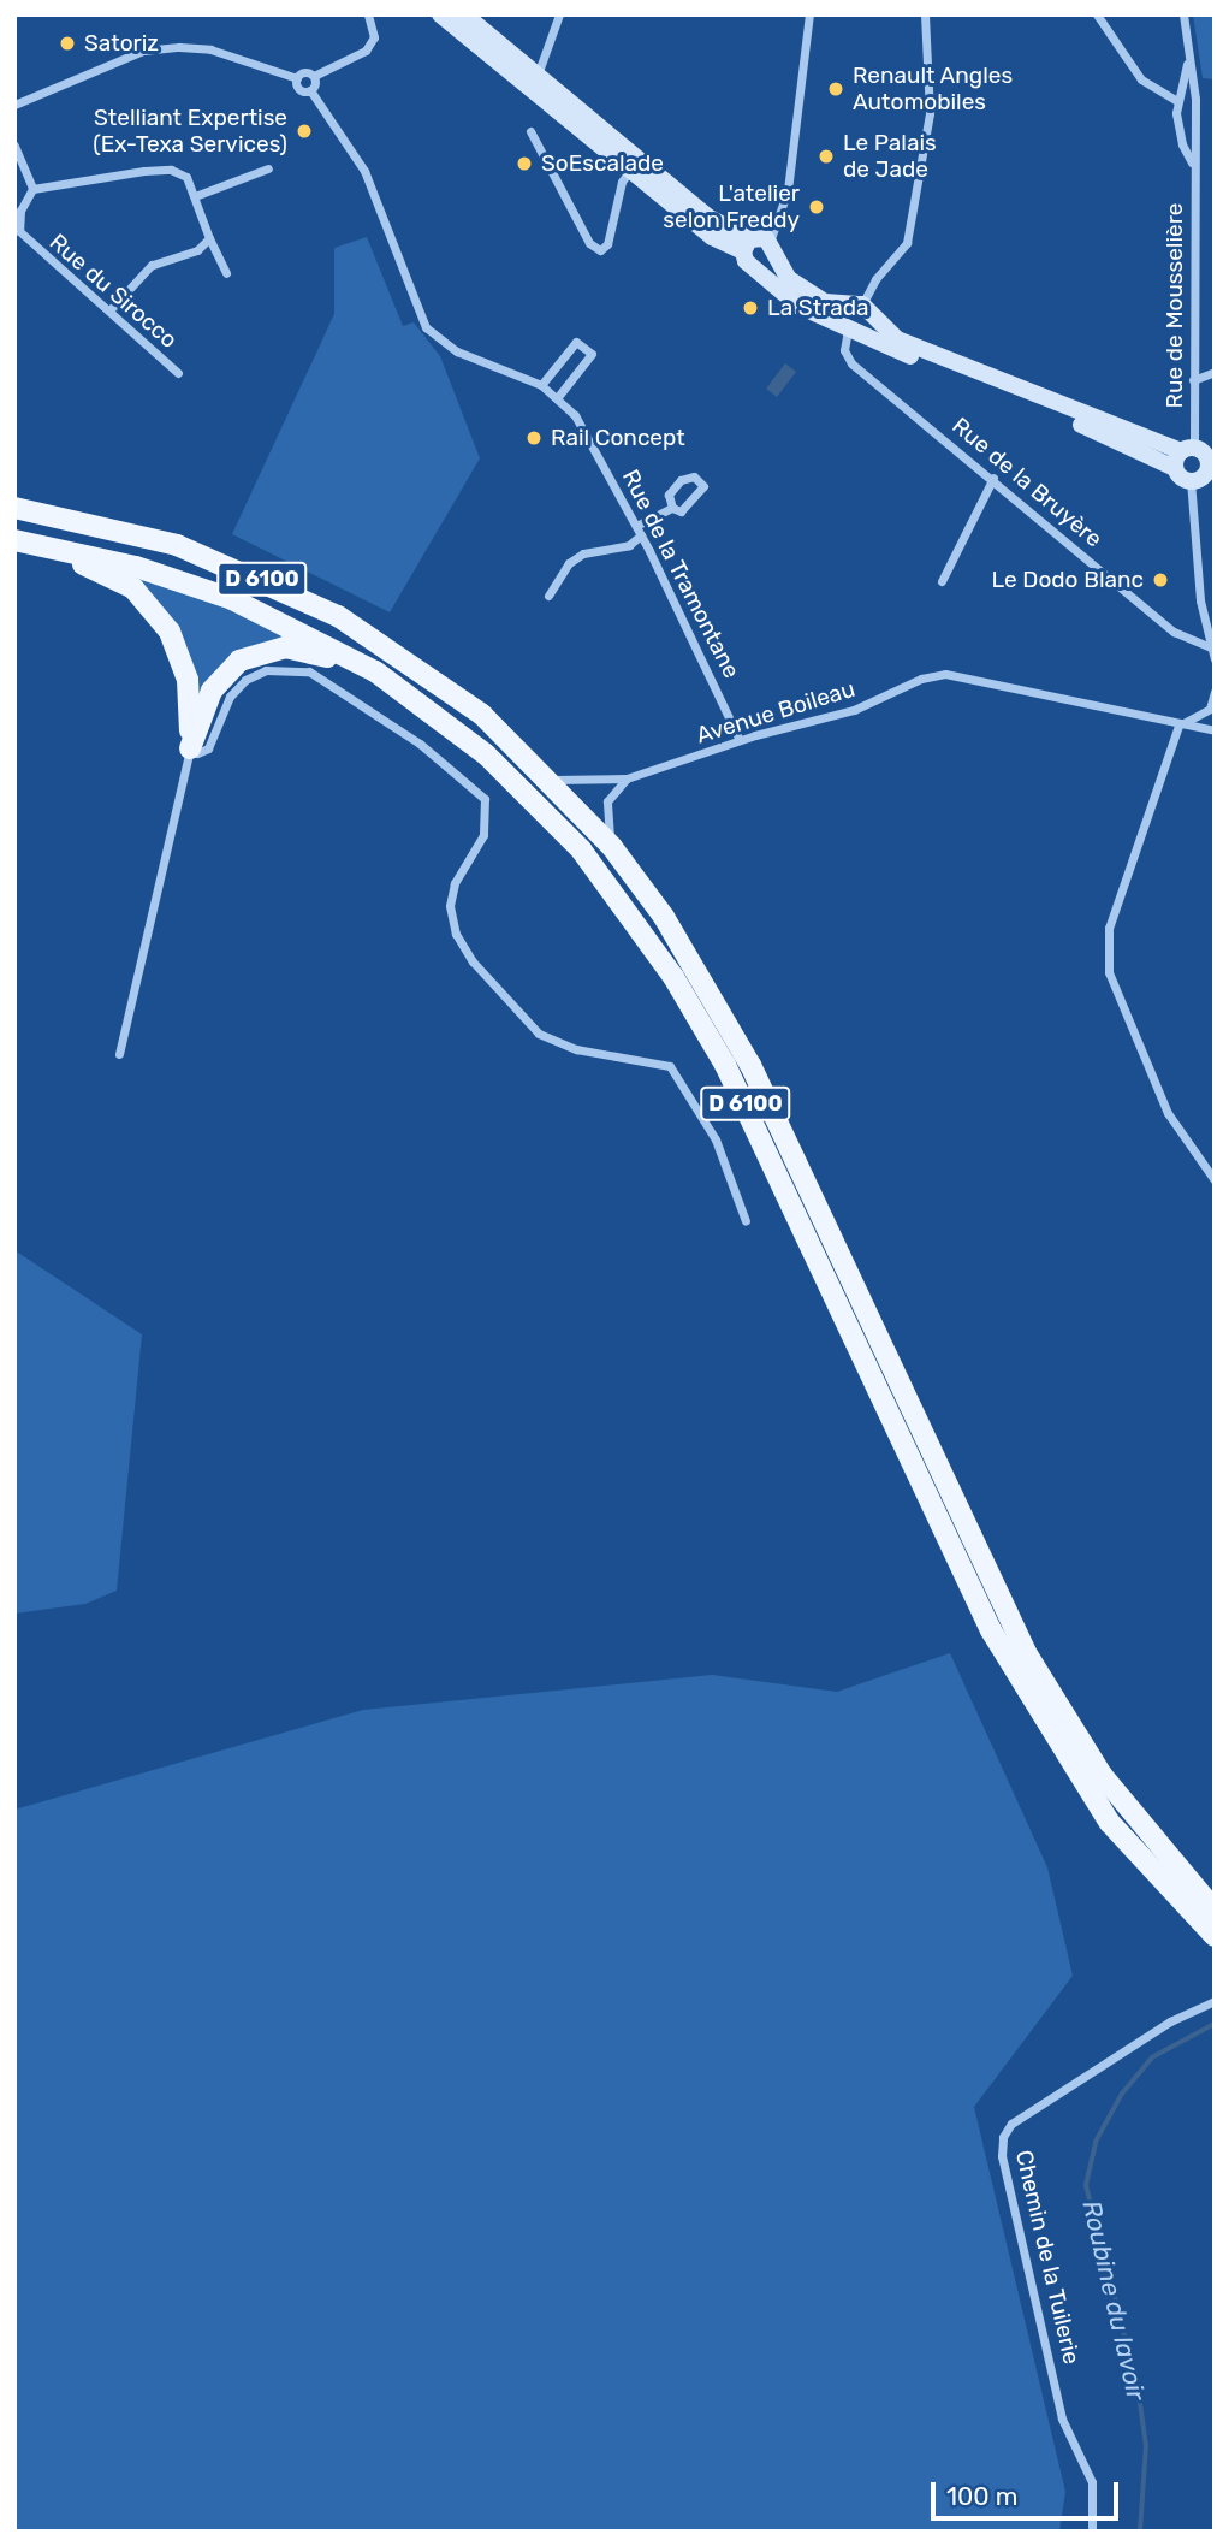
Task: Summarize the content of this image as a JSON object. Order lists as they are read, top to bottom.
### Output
{
  "streets": {
    "main road": ["D 6100"],
    "street": [
      "Rue du Sirocco",
      "Rue de Mousselière",
      "Rue de la Bruyère",
      "Rue de la Tramontane",
      "Avenue Boileau",
      "Chemin de la Tuilerie"
    ]
  },
  "crossings": [
    ["Rue de la Tramontane", "Avenue Boileau"],
    ["D 6100", "Avenue Boileau"]
  ],
  "water": ["Roubine du lavoir"],
  "places": [
    "Satoriz",
    "Renault Angles Automobiles",
    "Stelliant Expertise (Ex-Texa Services)",
    "Le Palais de Jade",
    "SoEscalade",
    "L'atelier selon Freddy",
    "La Strada",
    "Rail Concept",
    "Le Dodo Blanc"
  ],
  "scale_bar": "100 m"
}
